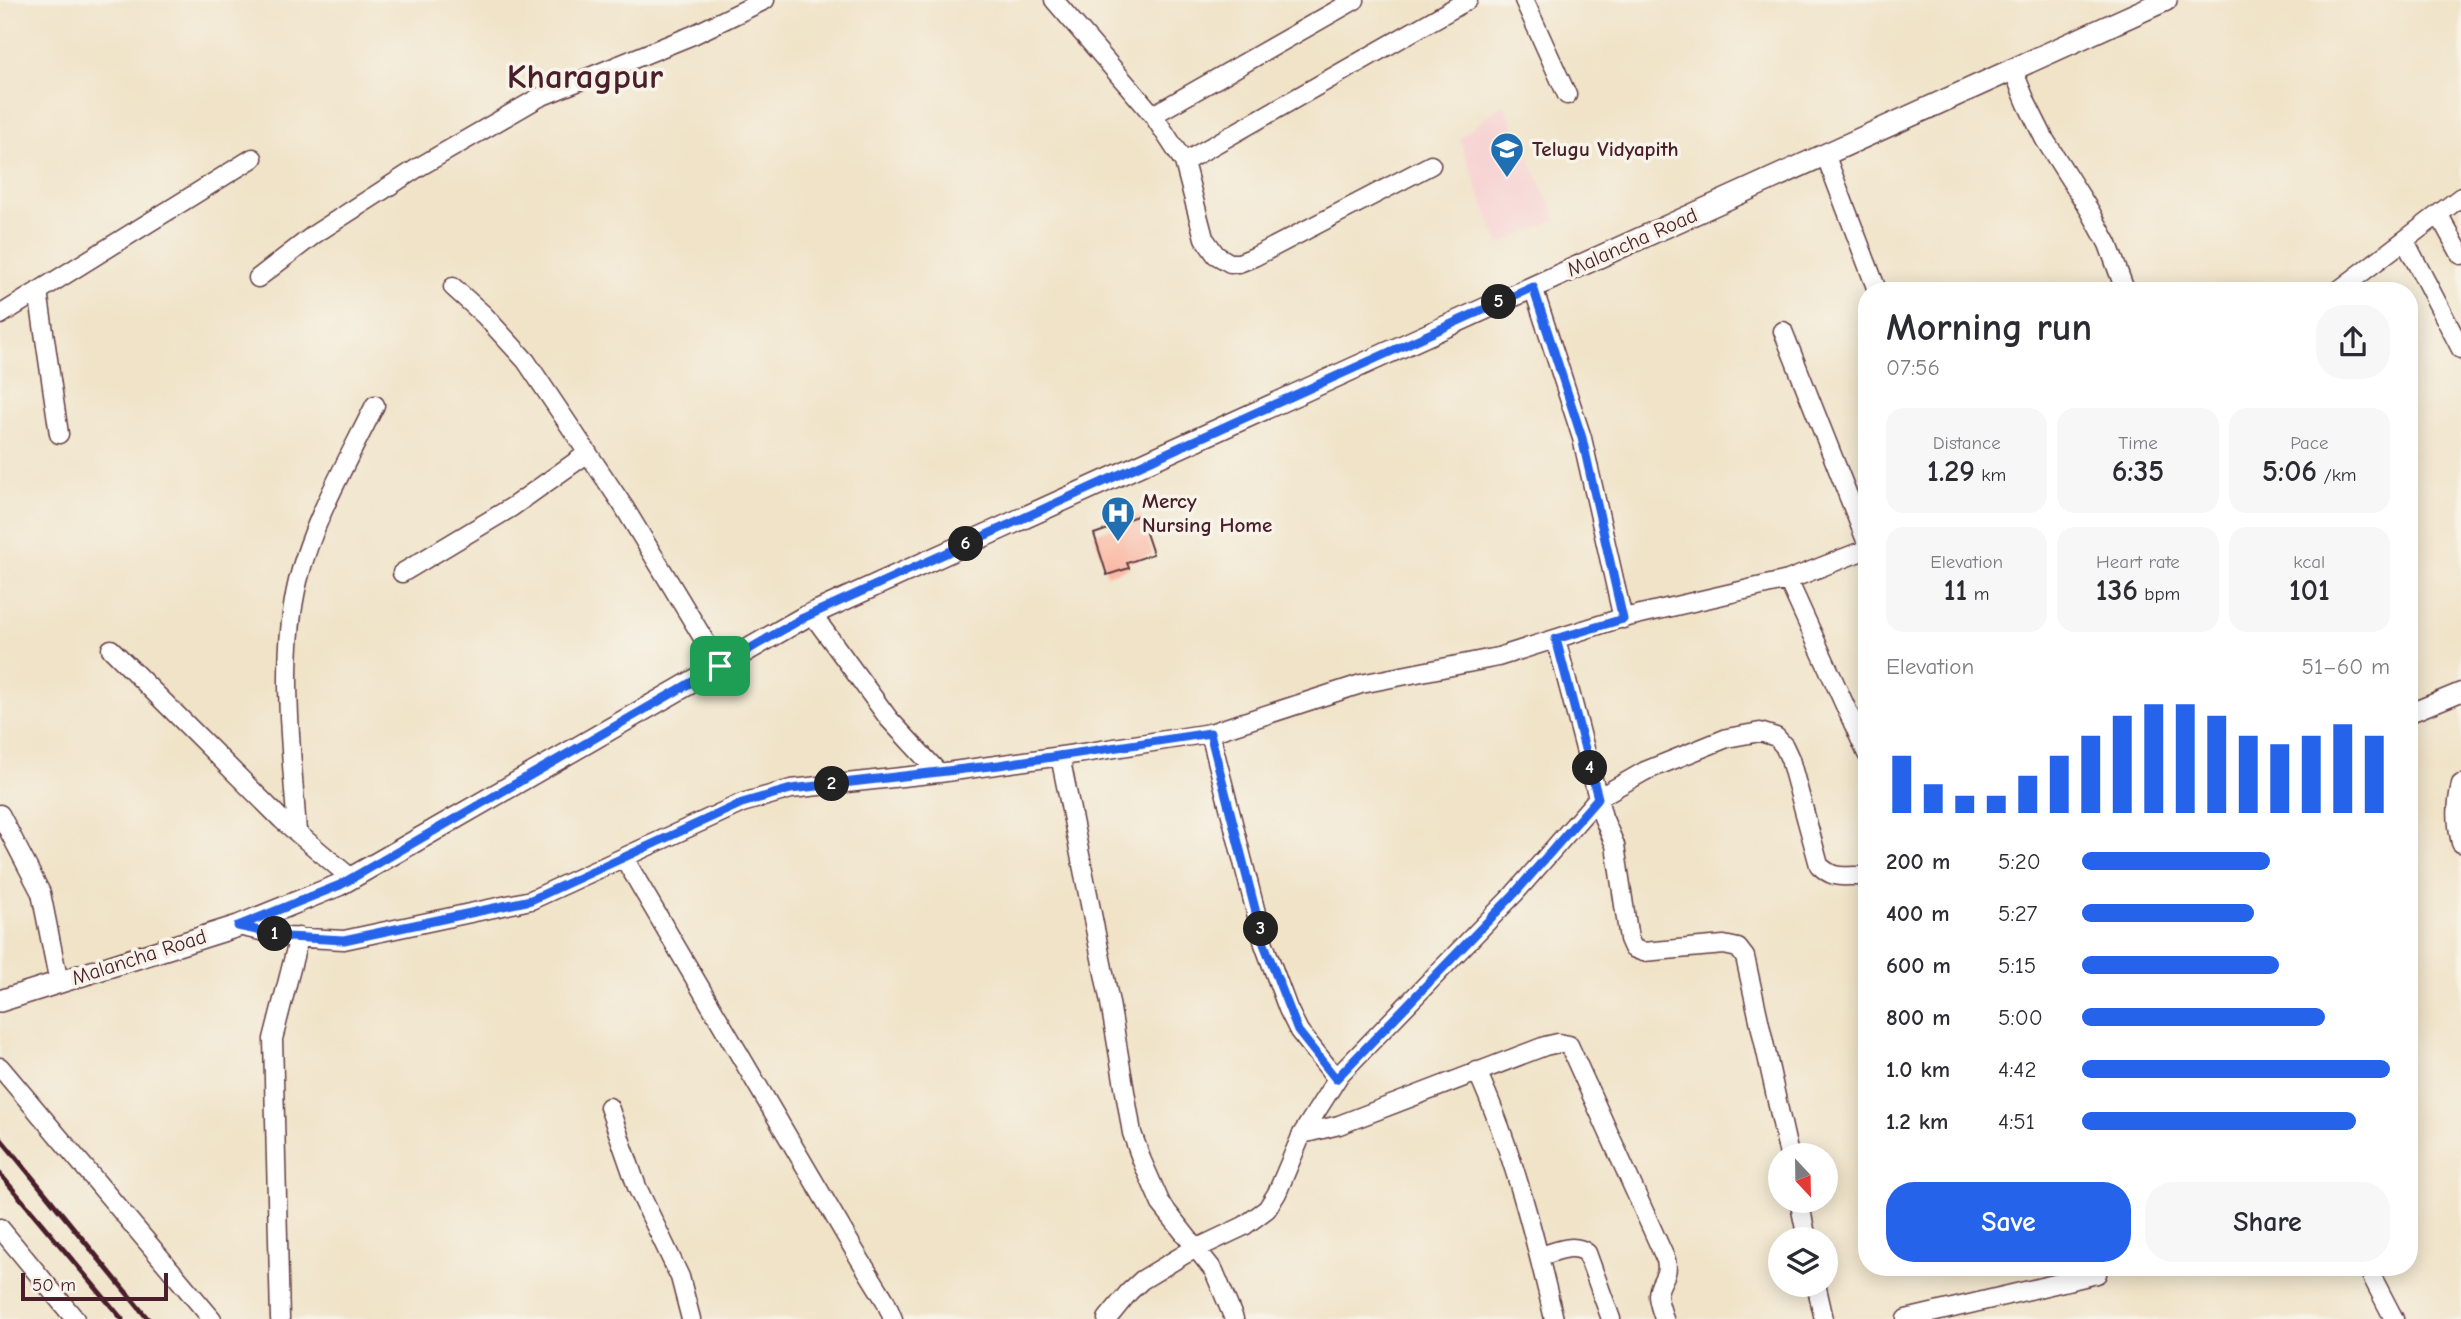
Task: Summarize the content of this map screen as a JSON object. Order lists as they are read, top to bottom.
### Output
{
  "streets": {
    "street": ["Malancha Road"]
  },
  "districts": ["Kharagpur"],
  "places": {
    "school or university": ["Telugu Vidyapith"],
    "hospital": ["Mercy Nursing Home"]
  },
  "scale_bar": "50 m",
  "north": "bottom",
  "page": {
    "heading": ["Morning run", "07:56"],
    "pins": [
      "5",
      "6",
      "4",
      "2",
      "3",
      "1"
    ],
    "stats": [
      ["Distance", "1.29 km"],
      ["Time", "6:35"],
      ["Pace", "5:06 /km"],
      ["Elevation", "11 m"],
      ["Heart rate", "136 bpm"],
      ["kcal", "101"]
    ],
    "chart": ["Elevation", "51–60 m"],
    "list": [
      {
        "name": "200 m",
        "note": "5:20"
      },
      {
        "name": "400 m",
        "note": "5:27"
      },
      {
        "name": "600 m",
        "note": "5:15"
      },
      {
        "name": "800 m",
        "note": "5:00"
      },
      {
        "name": "1.0 km",
        "note": "4:42"
      },
      {
        "name": "1.2 km",
        "note": "4:51"
      }
    ],
    "buttons": ["Save", "Share"],
    "scale": "50 m"
  }
}
